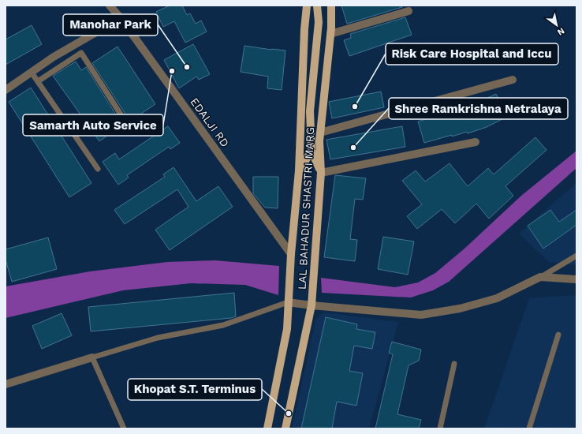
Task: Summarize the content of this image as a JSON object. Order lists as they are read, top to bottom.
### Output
{
  "streets": {
    "main road": ["LAL BAHADUR SHASTRI MARG"],
    "street": ["EDALJI RD"]
  },
  "crossings": [
    ["EDALJI RD", "LAL BAHADUR SHASTRI MARG"]
  ],
  "places": [
    "Manohar Park",
    "Samarth Auto Service",
    "Risk Care Hospital and Iccu",
    "Shree Ramkrishna Netralaya",
    "Khopat S.T. Terminus"
  ],
  "north": "bottom right"
}
